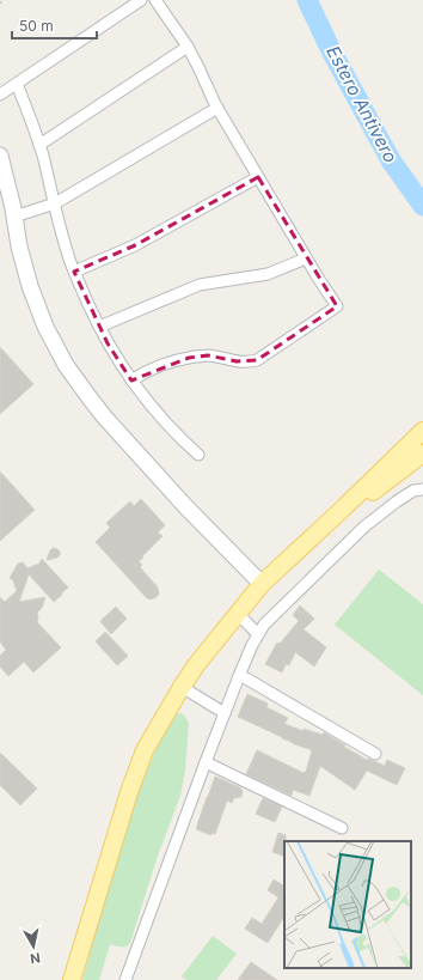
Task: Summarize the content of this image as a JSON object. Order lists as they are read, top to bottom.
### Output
{
  "water": ["Estero Antivero"],
  "scale_bar": "50 m",
  "north": "bottom"
}
